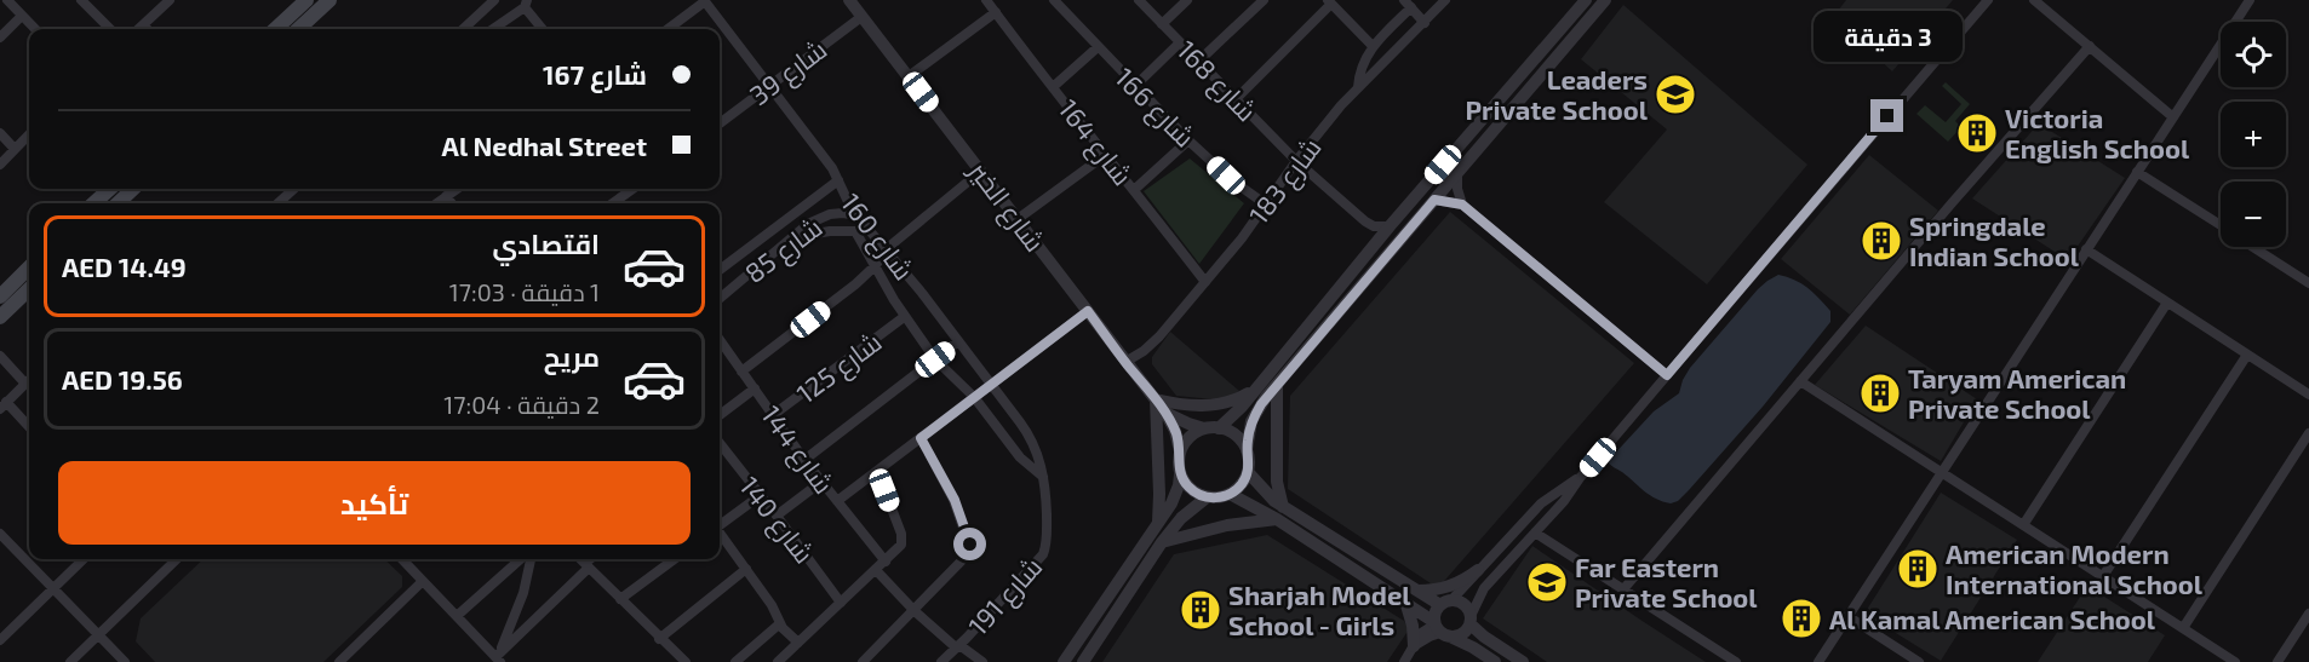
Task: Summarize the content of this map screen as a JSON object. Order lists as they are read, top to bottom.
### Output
{
  "streets": {
    "street": [
      "شارع 39",
      "شارع 168",
      "شارع 166",
      "شارع 164",
      "شارع 183",
      "شارع الخير",
      "شارع 160",
      "شارع 85",
      "شارع 125",
      "شارع 144",
      "شارع 140",
      "شارع 191"
    ]
  },
  "crossings": [
    ["شارع 39", "شارع الخير"],
    ["شارع 39", "شارع 160"],
    ["شارع 168", "شارع 183"],
    ["شارع 166", "شارع 183"],
    ["شارع 164", "شارع 183"],
    ["شارع 183", "شارع الخير"],
    ["شارع 160", "شارع 85"],
    ["شارع 160", "شارع 191"],
    ["شارع 125", "شارع 144"]
  ],
  "places": {
    "school or university": ["Leaders Private School", "Far Eastern Private School"],
    "building": [
      "Victoria English School",
      "Springdale Indian School",
      "Taryam American Private School",
      "American Modern International School",
      "Sharjah Model School - Girls",
      "Al Kamal American School"
    ]
  },
  "page": {
    "bubble": "3 دقيقة",
    "map_buttons": ["+", "−"],
    "banner": ["شارع 167", "Al Nedhal Street"],
    "list": [
      {
        "name": "اقتصادي",
        "note": "1 دقيقة · 17:03",
        "value": "AED 14.49"
      },
      {
        "name": "مريح",
        "note": "2 دقيقة · 17:04",
        "value": "AED 19.56"
      }
    ],
    "buttons": "تأكيد"
  }
}
